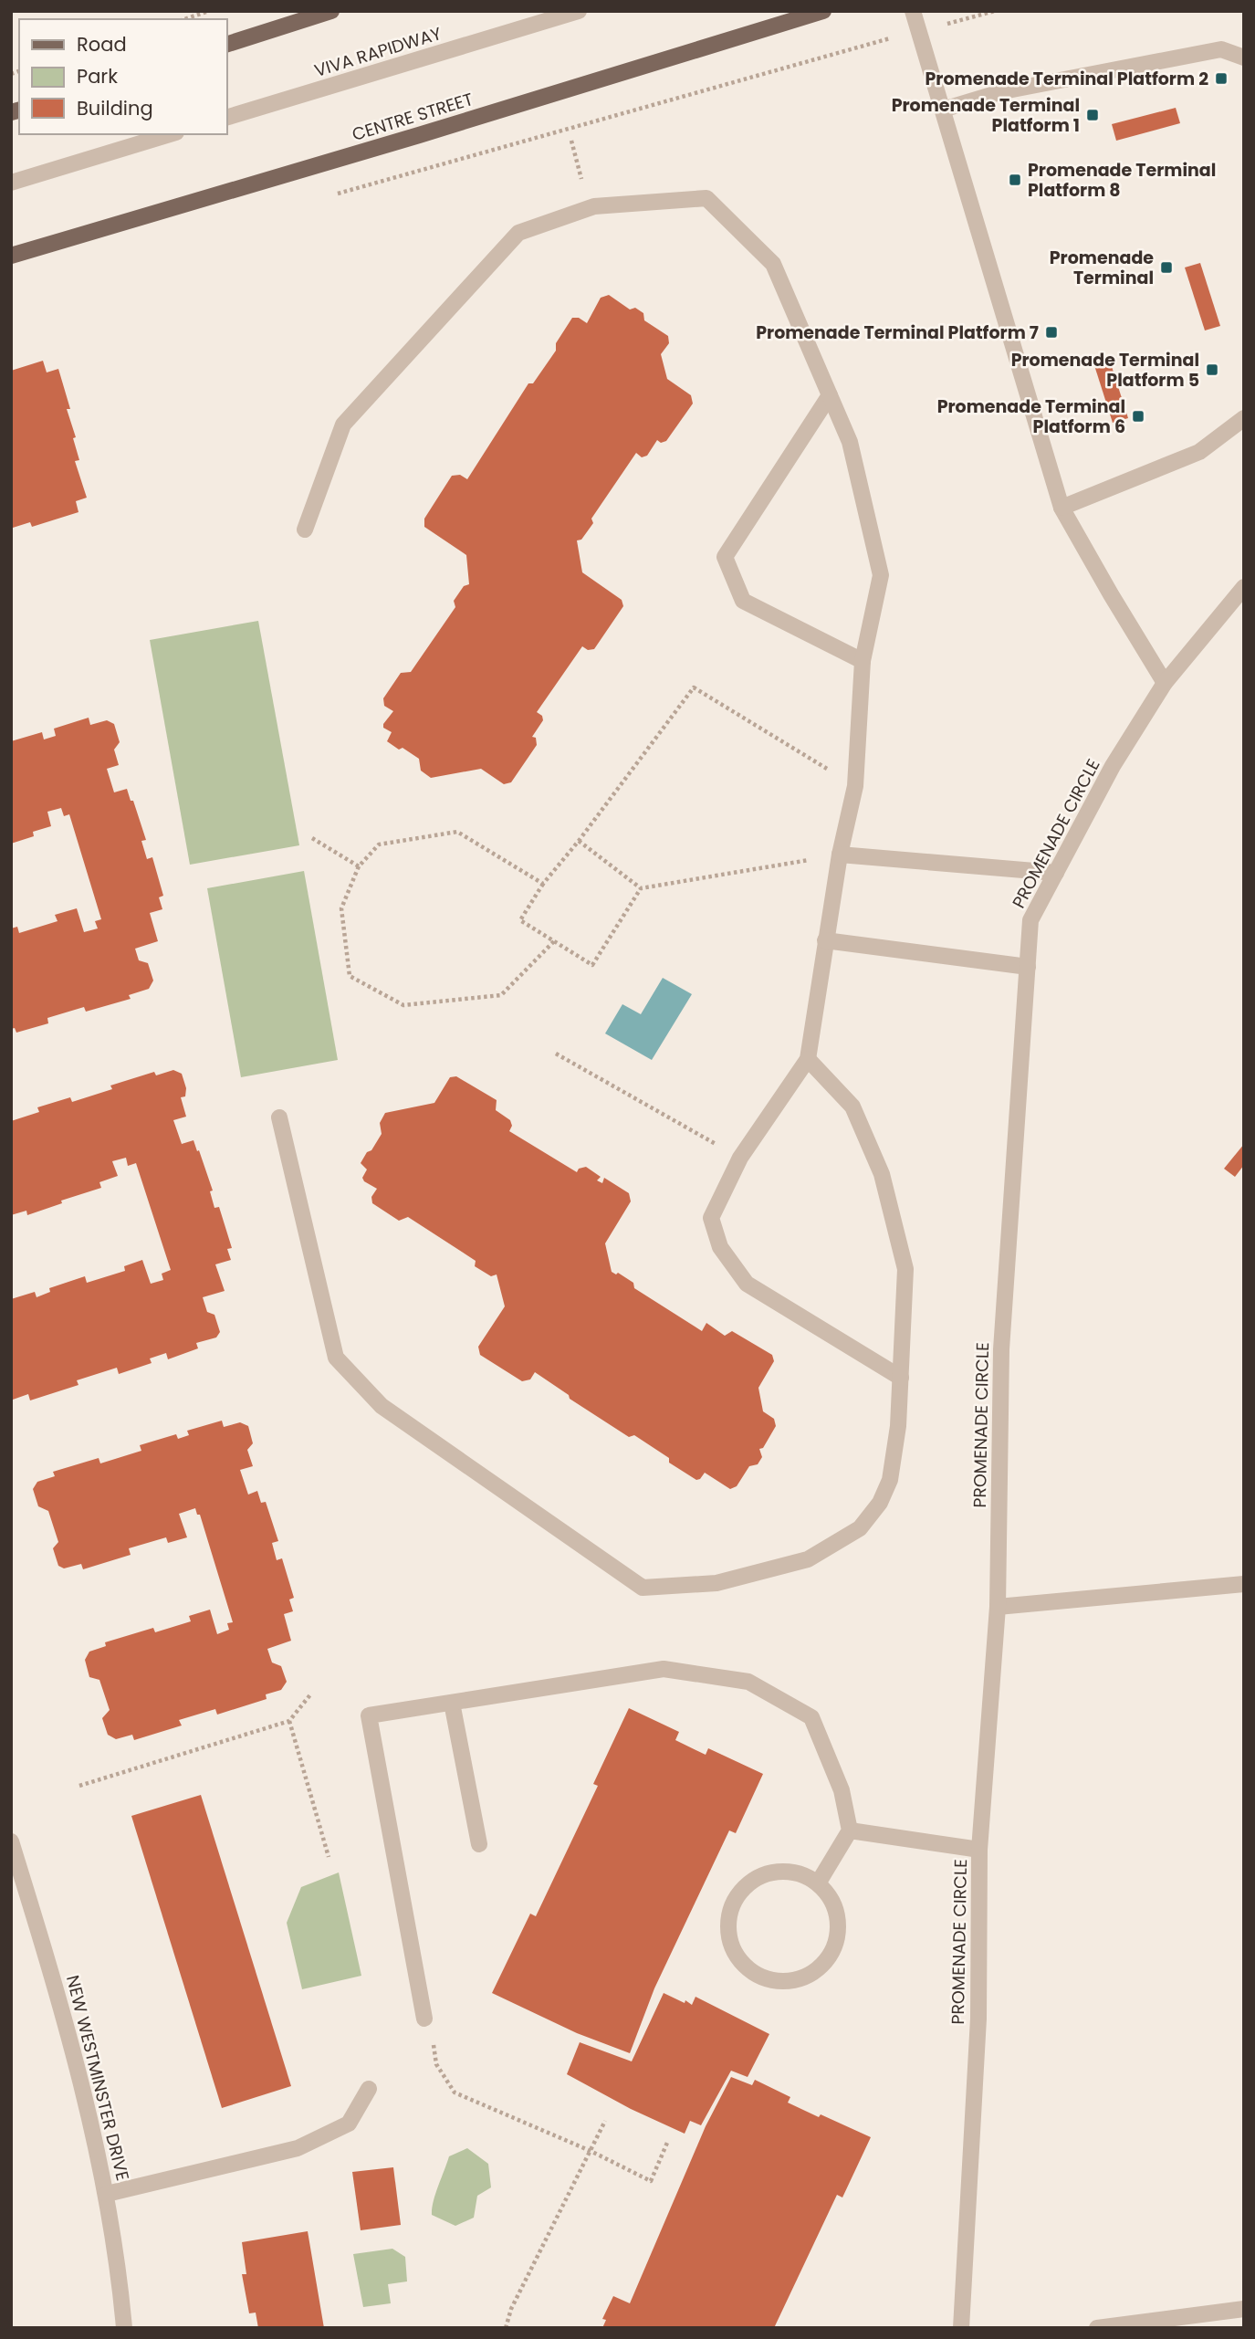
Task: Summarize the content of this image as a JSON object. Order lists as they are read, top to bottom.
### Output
{
  "streets": {
    "main road": ["CENTRE STREET"],
    "street": ["VIVA RAPIDWAY", "PROMENADE CIRCLE", "NEW WESTMINSTER DRIVE"]
  },
  "places": {
    "transit": [
      "Promenade Terminal Platform 2",
      "Promenade Terminal Platform 1",
      "Promenade Terminal Platform 8",
      "Promenade Terminal",
      "Promenade Terminal Platform 7",
      "Promenade Terminal Platform 5",
      "Promenade Terminal Platform 6"
    ]
  },
  "legend": ["Road", "Park", "Building"]
}
